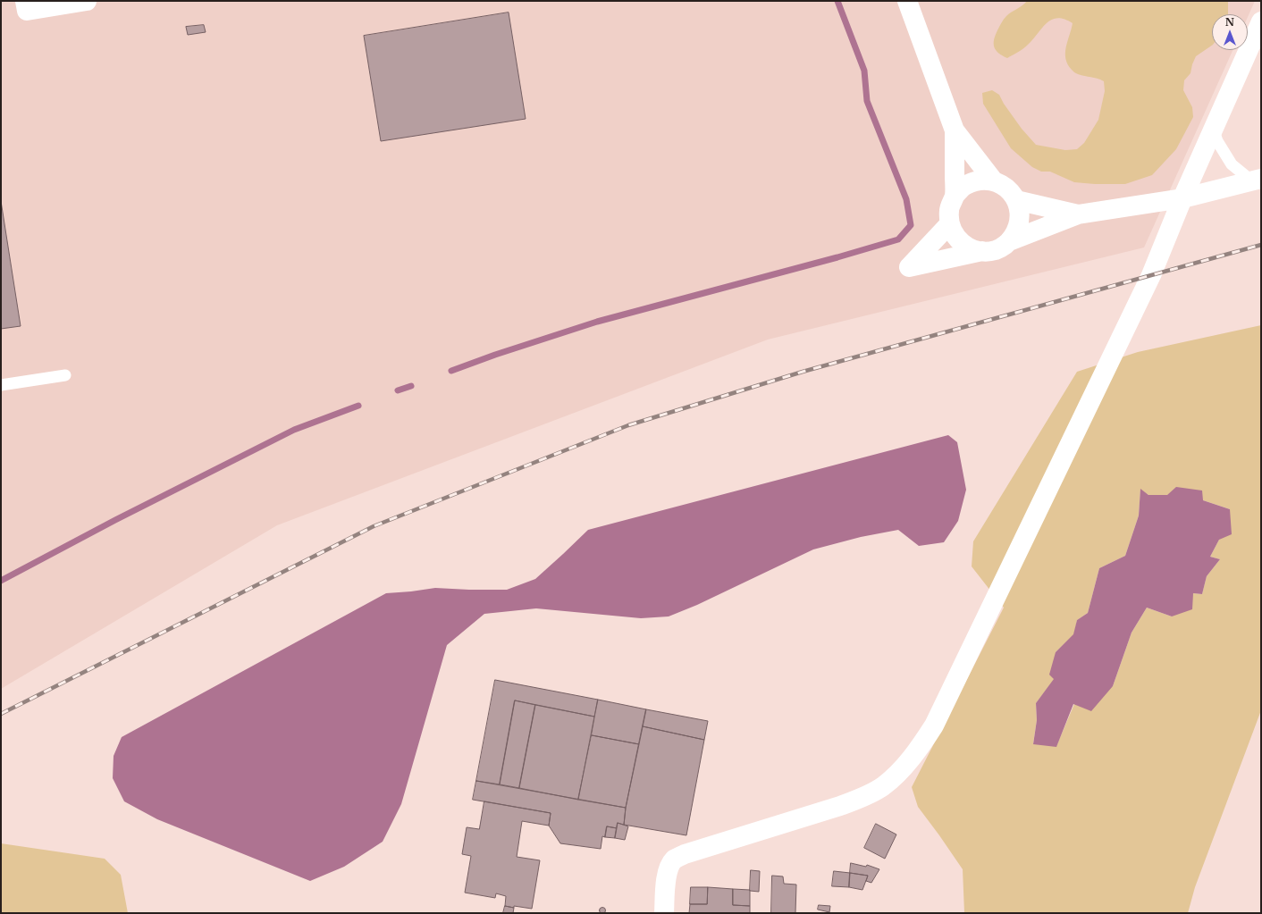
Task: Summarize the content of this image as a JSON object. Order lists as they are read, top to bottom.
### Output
{
  "north": "top"
}
